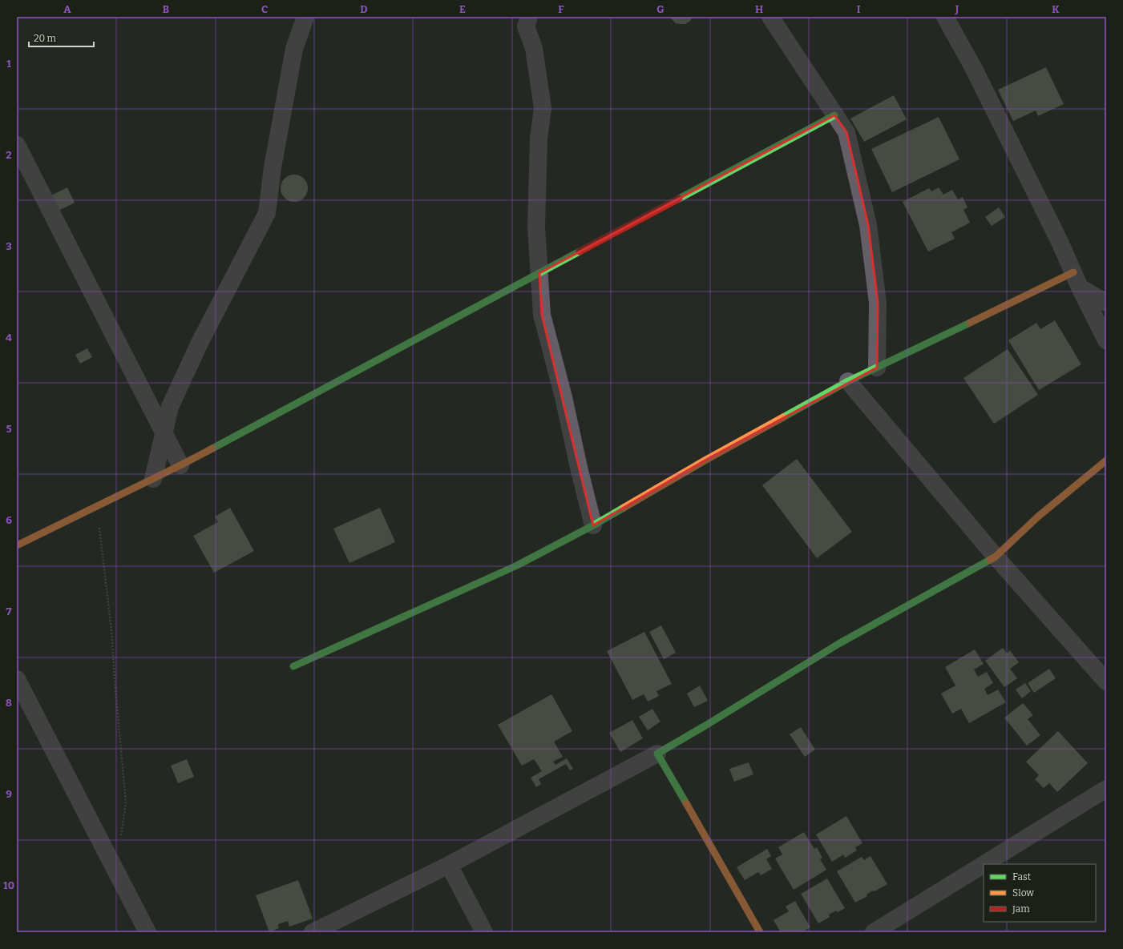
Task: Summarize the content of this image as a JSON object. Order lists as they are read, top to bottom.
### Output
{
  "legend": ["Fast", "Slow", "Jam"],
  "scale_bar": "20 m",
  "grid": {
    "columns": [
      "A",
      "B",
      "C",
      "D",
      "E",
      "F",
      "G",
      "H",
      "I",
      "J",
      "K"
    ],
    "rows": [
      "1",
      "2",
      "3",
      "4",
      "5",
      "6",
      "7",
      "8",
      "9",
      "10"
    ]
  }
}
